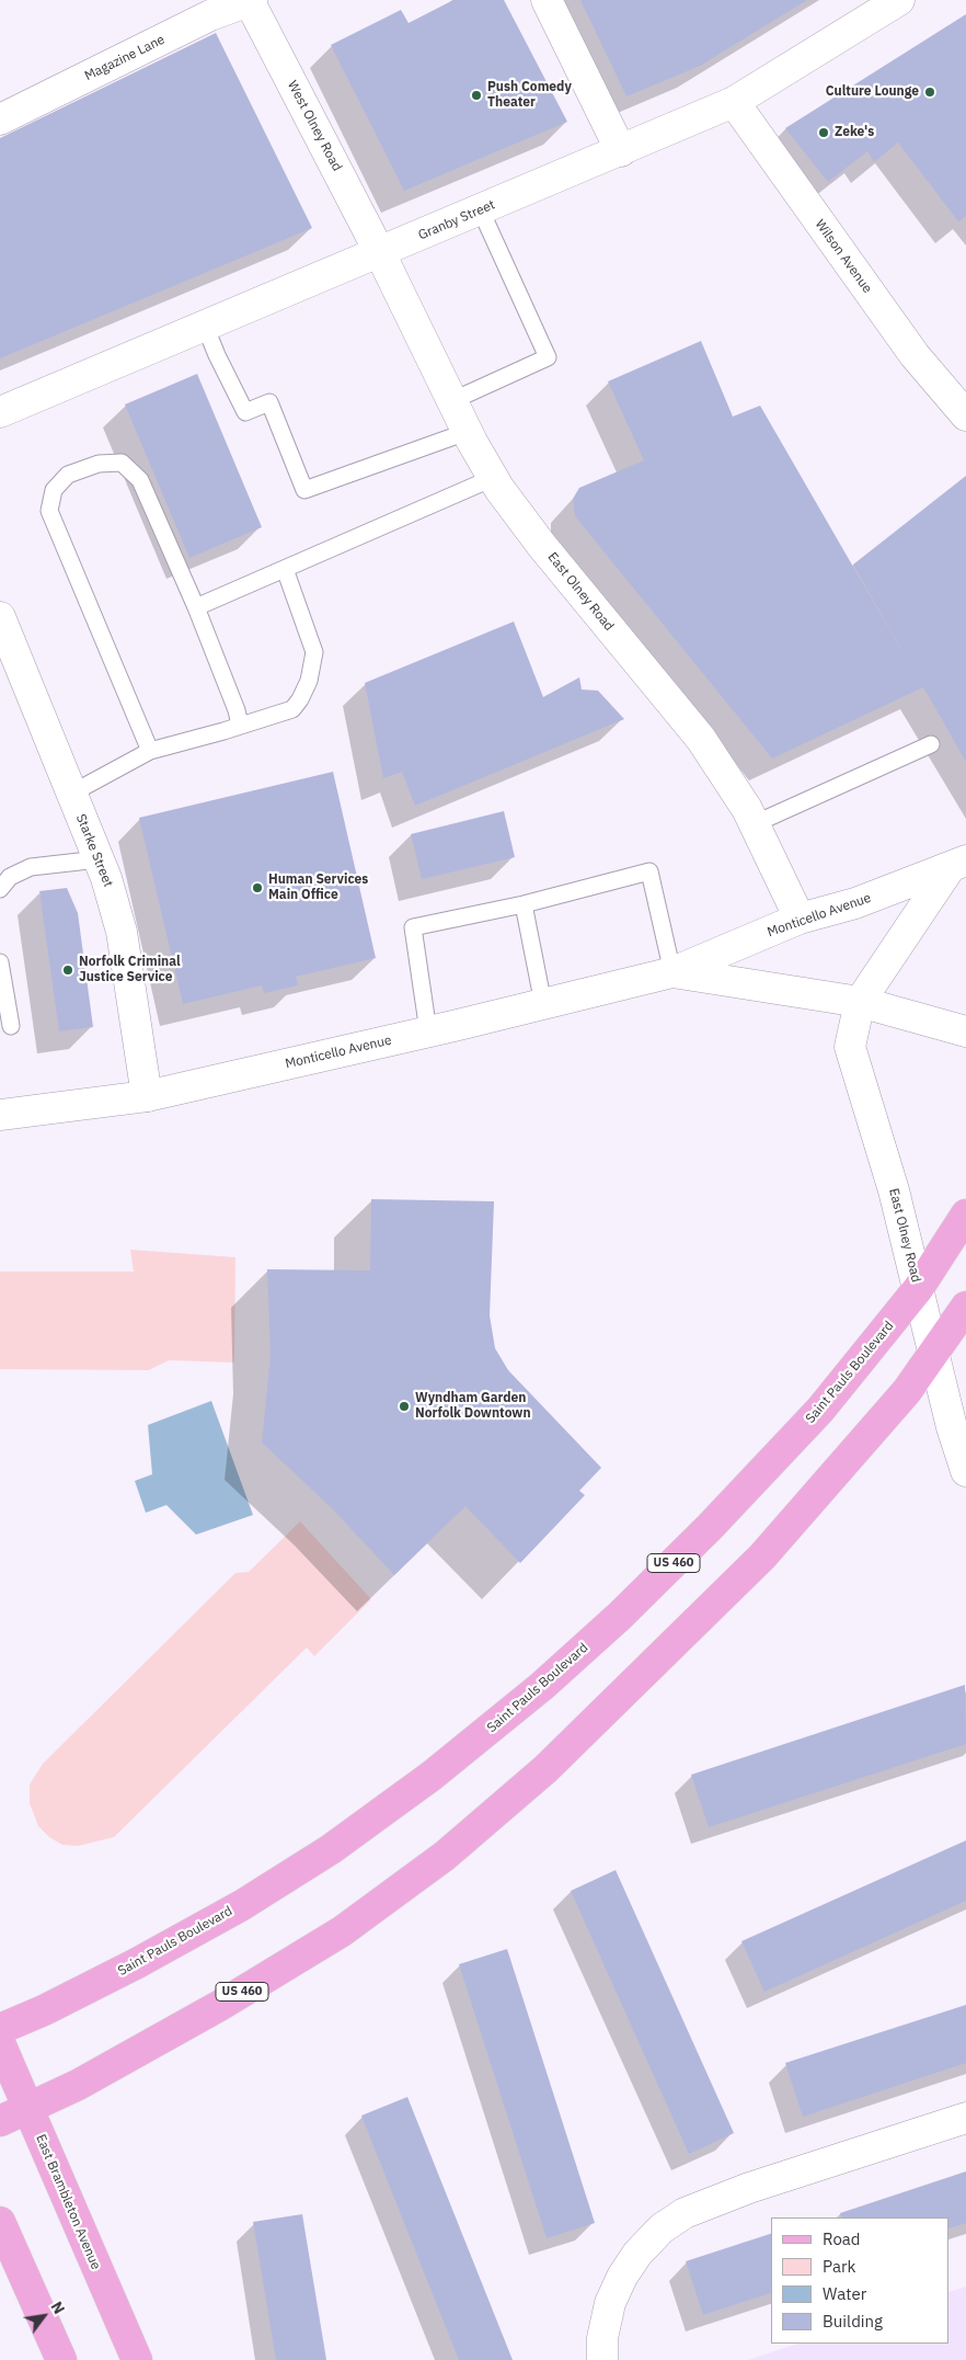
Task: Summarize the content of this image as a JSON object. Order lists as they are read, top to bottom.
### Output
{
  "streets": {
    "main road": ["Saint Pauls Boulevard", "US 460", "East Brambleton Avenue"],
    "street": [
      "Magazine Lane",
      "West Olney Road",
      "Granby Street",
      "Wilson Avenue",
      "East Olney Road",
      "Starke Street",
      "Monticello Avenue"
    ]
  },
  "crossings": [
    ["Magazine Lane", "West Olney Road"],
    ["West Olney Road", "Granby Street"],
    ["West Olney Road", "East Olney Road"],
    ["Granby Street", "Wilson Avenue"],
    ["Granby Street", "East Olney Road"],
    ["East Olney Road", "Monticello Avenue"],
    ["East Olney Road", "Saint Pauls Boulevard"],
    ["East Olney Road", "US 460"],
    ["Starke Street", "Monticello Avenue"],
    ["US 460", "East Brambleton Avenue"]
  ],
  "places": [
    "Culture Lounge",
    "Push Comedy Theater",
    "Zeke's",
    "Human Services Main Office",
    "Norfolk Criminal Justice Service",
    "Wyndham Garden Norfolk Downtown"
  ],
  "legend": [
    "Road",
    "Park",
    "Water",
    "Building"
  ],
  "north": "top right"
}
